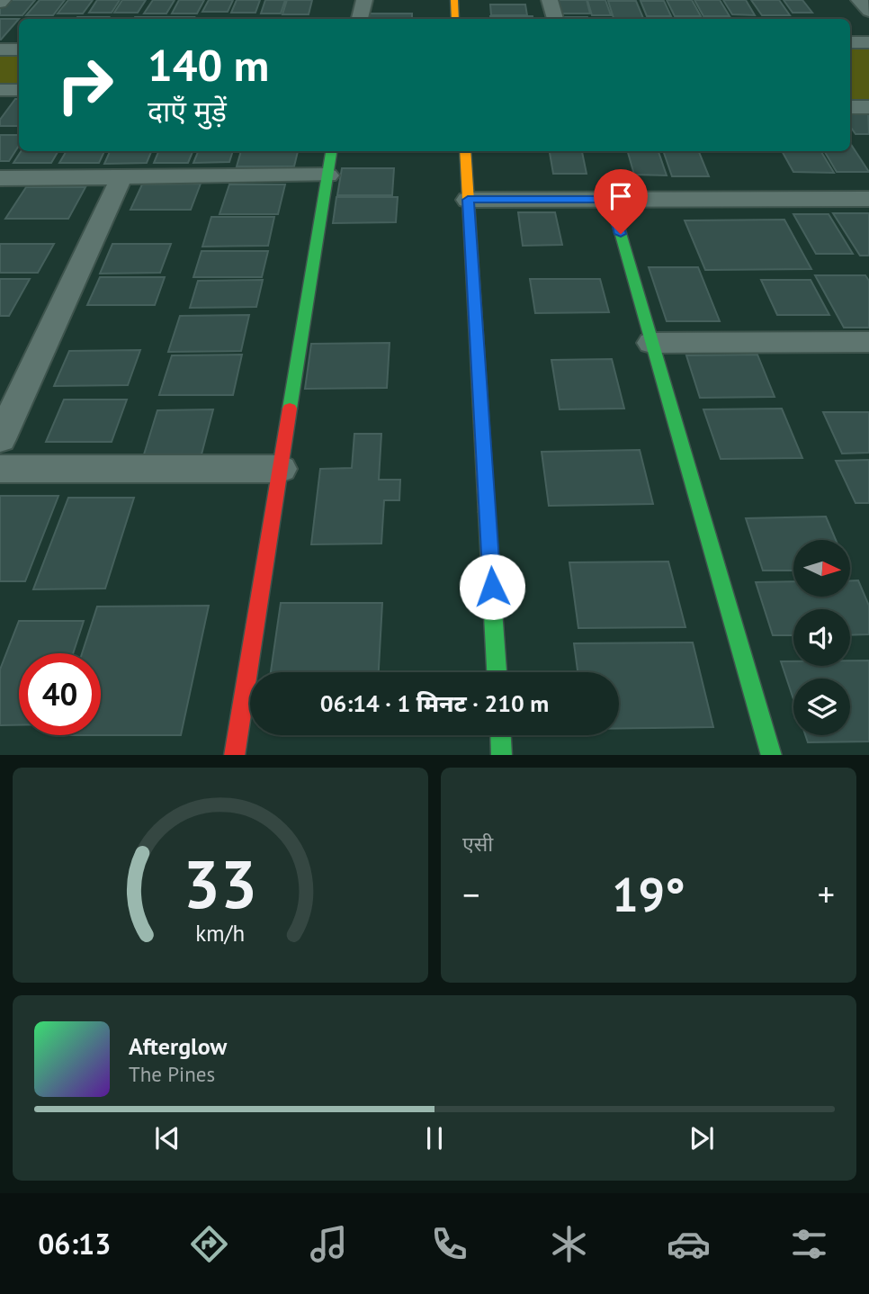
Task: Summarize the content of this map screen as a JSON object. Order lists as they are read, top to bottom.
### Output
{
  "north": "right",
  "page": {
    "turn": ["140 m", "दाएँ मुड़ें"],
    "limit": "40",
    "trip": "06:14 · 1 मिनट · 210 m",
    "tile": "एसी",
    "heat": ["−", "19°", "+"],
    "song": ["Afterglow", "The Pines"],
    "tabs": "06:13",
    "gauge": ["33", "km/h"]
  }
}
